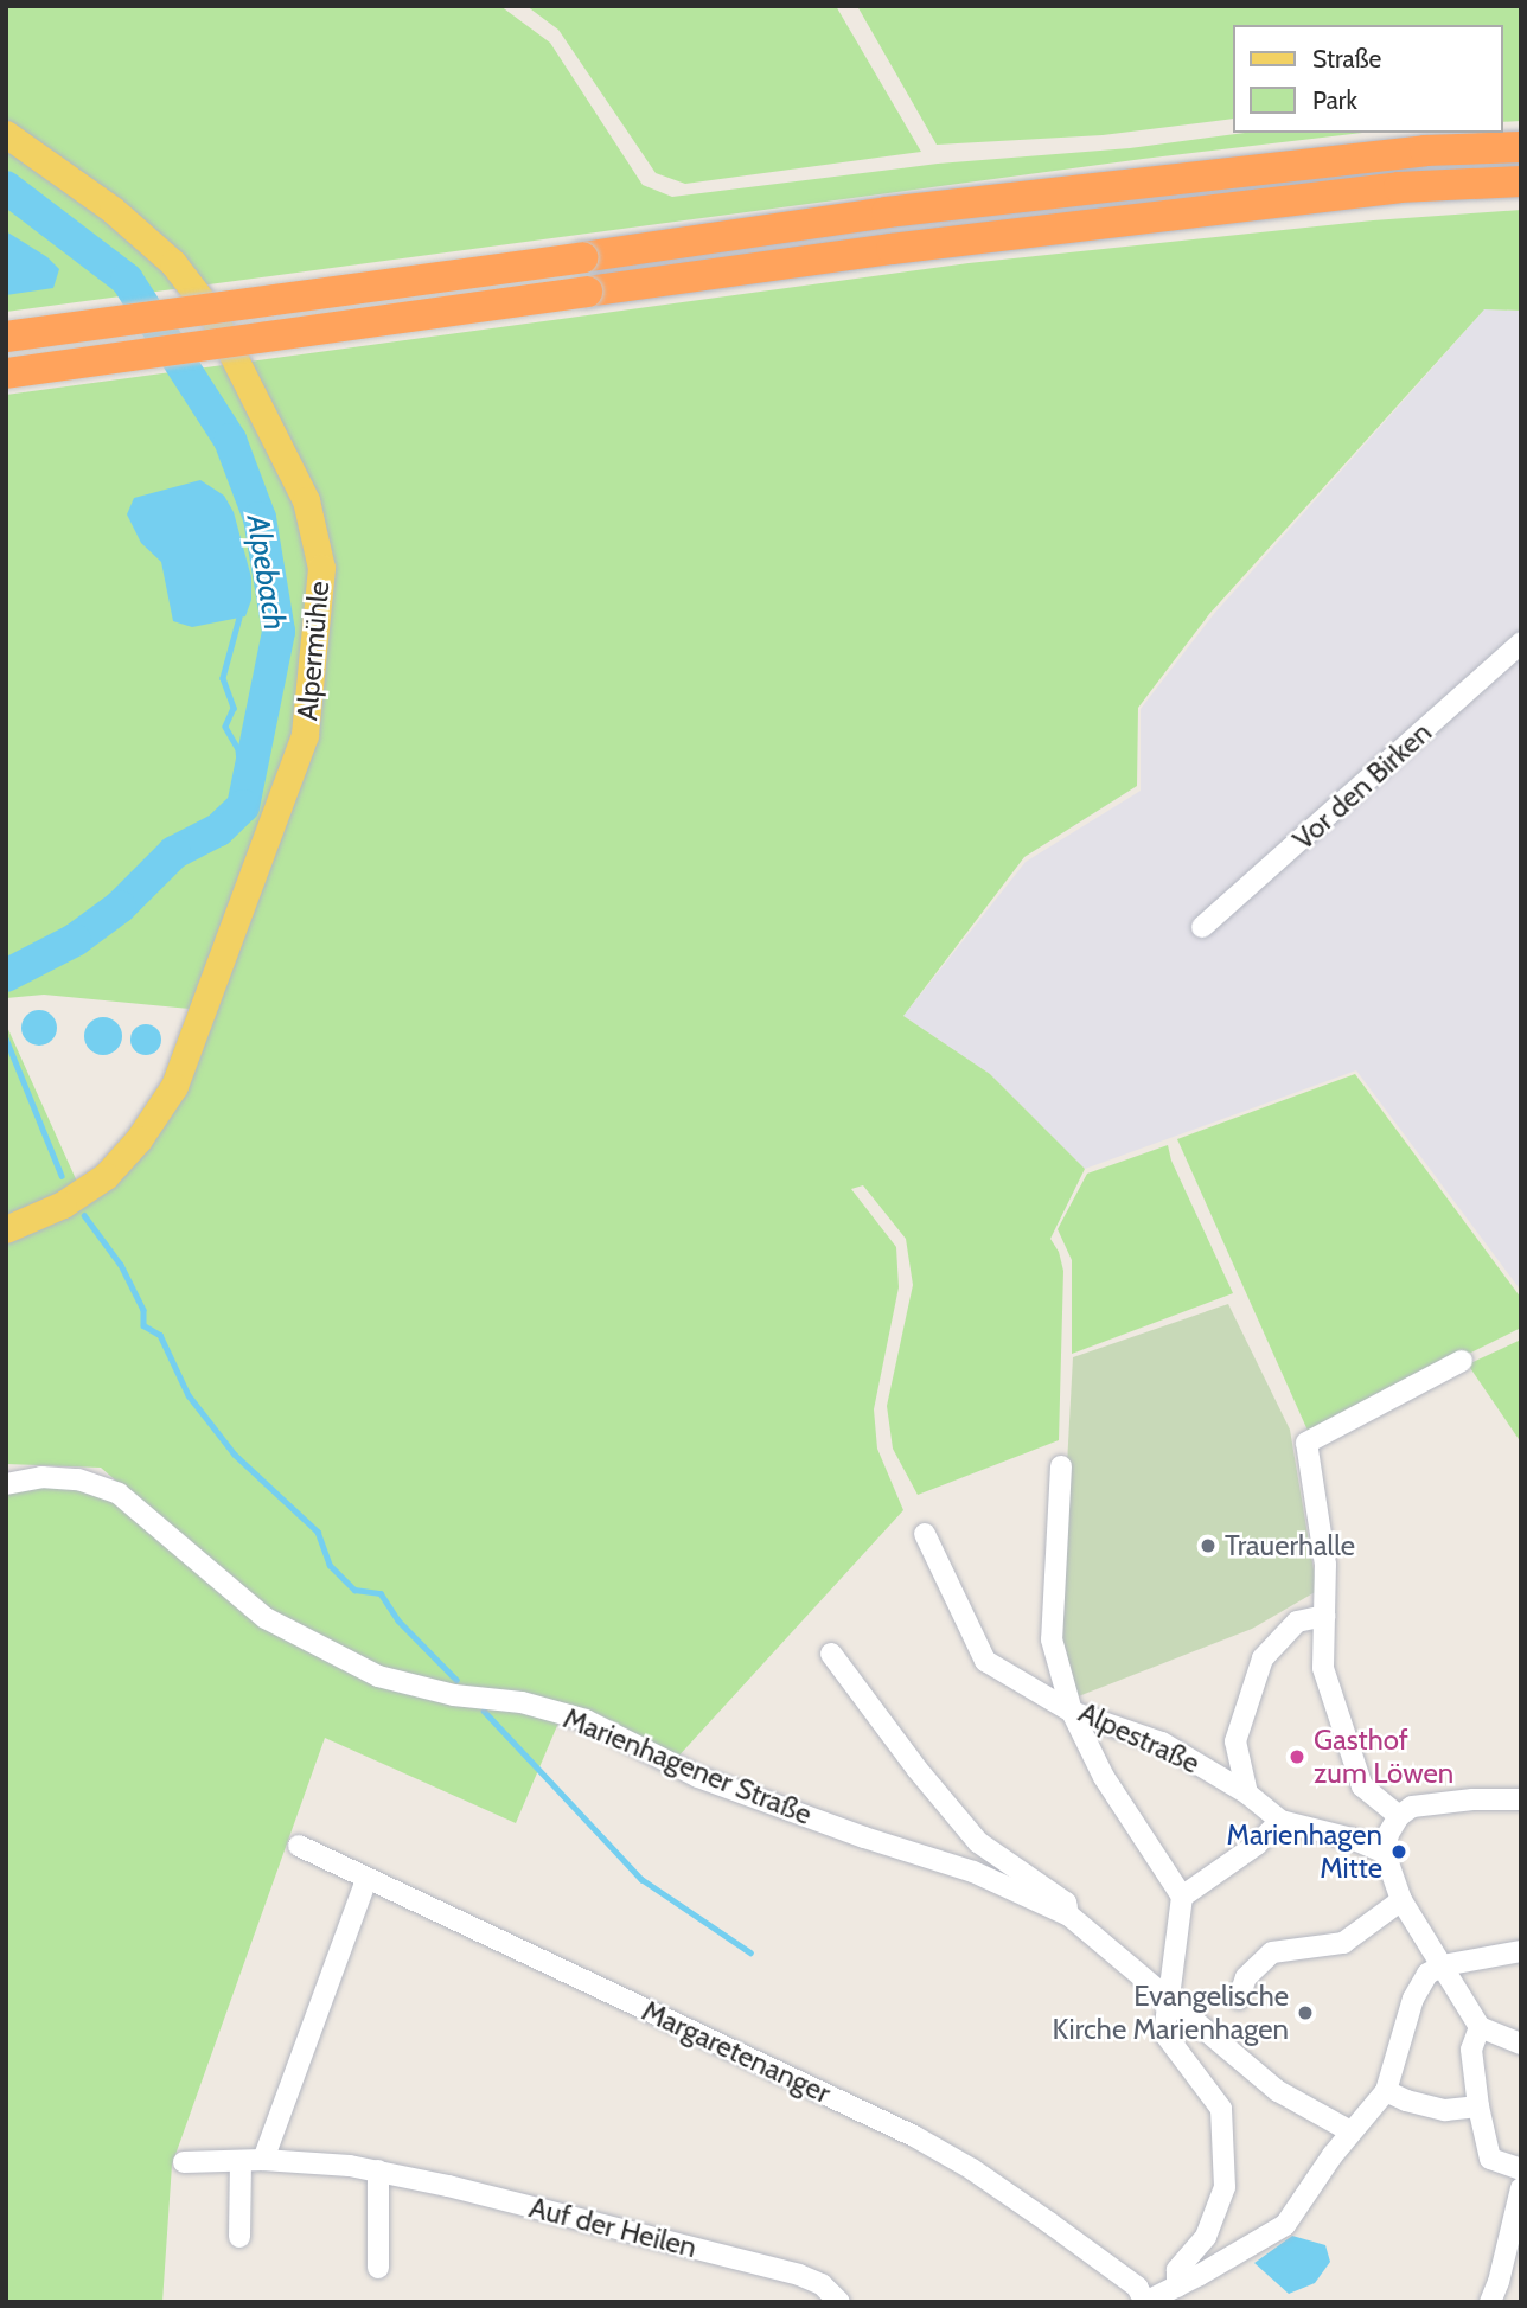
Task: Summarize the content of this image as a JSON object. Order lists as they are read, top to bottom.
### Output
{
  "streets": {
    "main road": ["Alpermühle"],
    "street": [
      "Vor den Birken",
      "Alpestraße",
      "Marienhagener Straße",
      "Margaretenanger",
      "Auf der Heilen"
    ]
  },
  "crossings": [
    ["Alpestraße", "Marienhagener Straße"]
  ],
  "water": ["Alpebach"],
  "places": [
    "Trauerhalle",
    "Gasthof zum Löwen",
    "Marienhagen Mitte",
    "Evangelische Kirche Marienhagen"
  ],
  "legend": ["Straße", "Park"]
}
